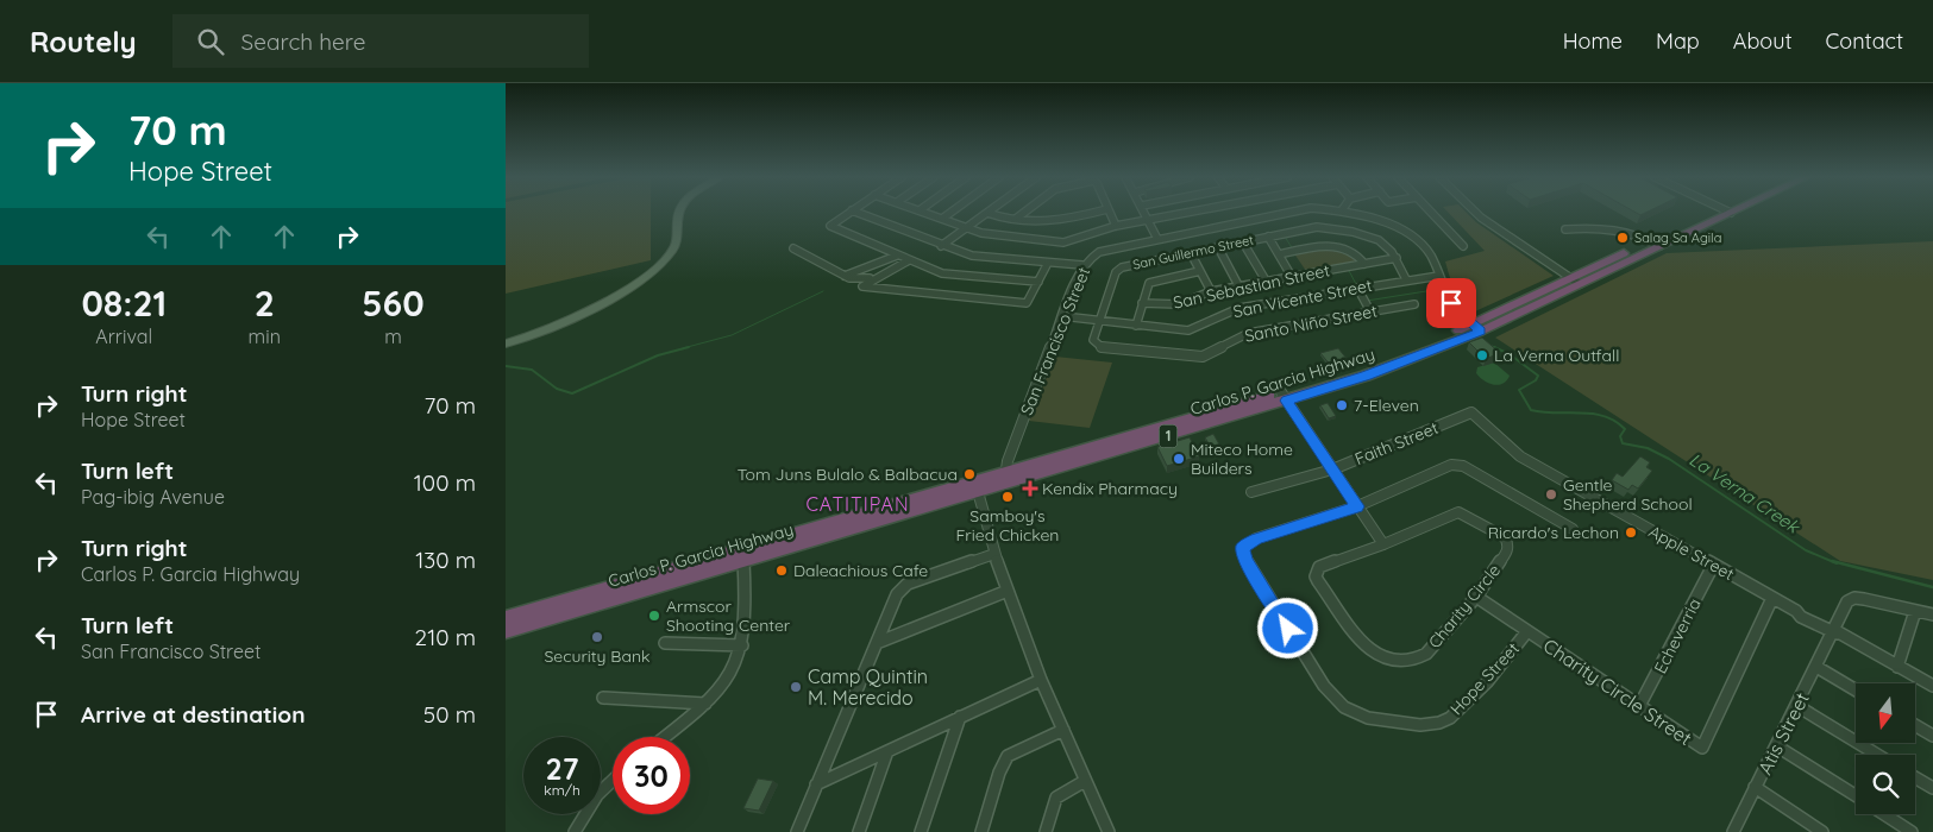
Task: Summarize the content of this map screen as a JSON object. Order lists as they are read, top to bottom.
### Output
{
  "streets": {
    "highway": ["Carlos P. Garcia Highway", "1"],
    "street": [
      "San Guillermo Street",
      "San Sebastian Street",
      "San Vicente Street",
      "Santo Niño Street",
      "San Francisco Street",
      "Faith Street",
      "Apple Street",
      "Charity Circle",
      "Echeverria",
      "Hope Street",
      "Charity Circle Street",
      "Atis Street"
    ]
  },
  "crossings": [
    ["San Guillermo Street", "San Sebastian Street"],
    ["San Guillermo Street", "San Vicente Street"],
    ["San Guillermo Street", "Santo Niño Street"],
    ["San Vicente Street", "Santo Niño Street"],
    ["San Vicente Street", "San Francisco Street"],
    ["San Francisco Street", "Carlos P. Garcia Highway"],
    ["Faith Street", "Apple Street"],
    ["Apple Street", "Echeverria"],
    ["Apple Street", "Charity Circle Street"],
    ["Apple Street", "Atis Street"],
    ["Charity Circle", "Charity Circle Street"],
    ["Echeverria", "Charity Circle Street"],
    ["Hope Street", "Charity Circle Street"]
  ],
  "districts": ["CATITIPAN"],
  "water": ["La Verna Creek"],
  "places": {
    "other": [
      "Salag Sa Agila",
      "La Verna Outfall",
      "7-Eleven",
      "Miteco Home Builders",
      "Tom Juns Bulalo & Balbacua",
      "Gentle Shepherd School",
      "Samboy's Fried Chicken",
      "Ricardo's Lechon",
      "Daleachious Cafe",
      "Armscor Shooting Center",
      "Security Bank",
      "Camp Quintin M. Merecido"
    ],
    "health": ["Kendix Pharmacy"]
  },
  "north": "bottom",
  "page": {
    "header": "Routely",
    "search": "Search here",
    "nav": [
      "Home",
      "Map",
      "About",
      "Contact"
    ],
    "turn": ["70 m", "Hope Street"],
    "eta": [
      "08:21",
      "Arrival",
      "2",
      "min",
      "560",
      "m"
    ],
    "list": [
      {
        "name": "Turn right",
        "note": "Hope Street",
        "value": "70 m"
      },
      {
        "name": "Turn left",
        "note": "Pag-ibig Avenue",
        "value": "100 m"
      },
      {
        "name": "Turn right",
        "note": "Carlos P. Garcia Highway",
        "value": "130 m"
      },
      {
        "name": "Turn left",
        "note": "San Francisco Street",
        "value": "210 m"
      },
      {
        "name": "Arrive at destination",
        "value": "50 m"
      }
    ],
    "speed": "27 km/h",
    "limit": "30"
  }
}
